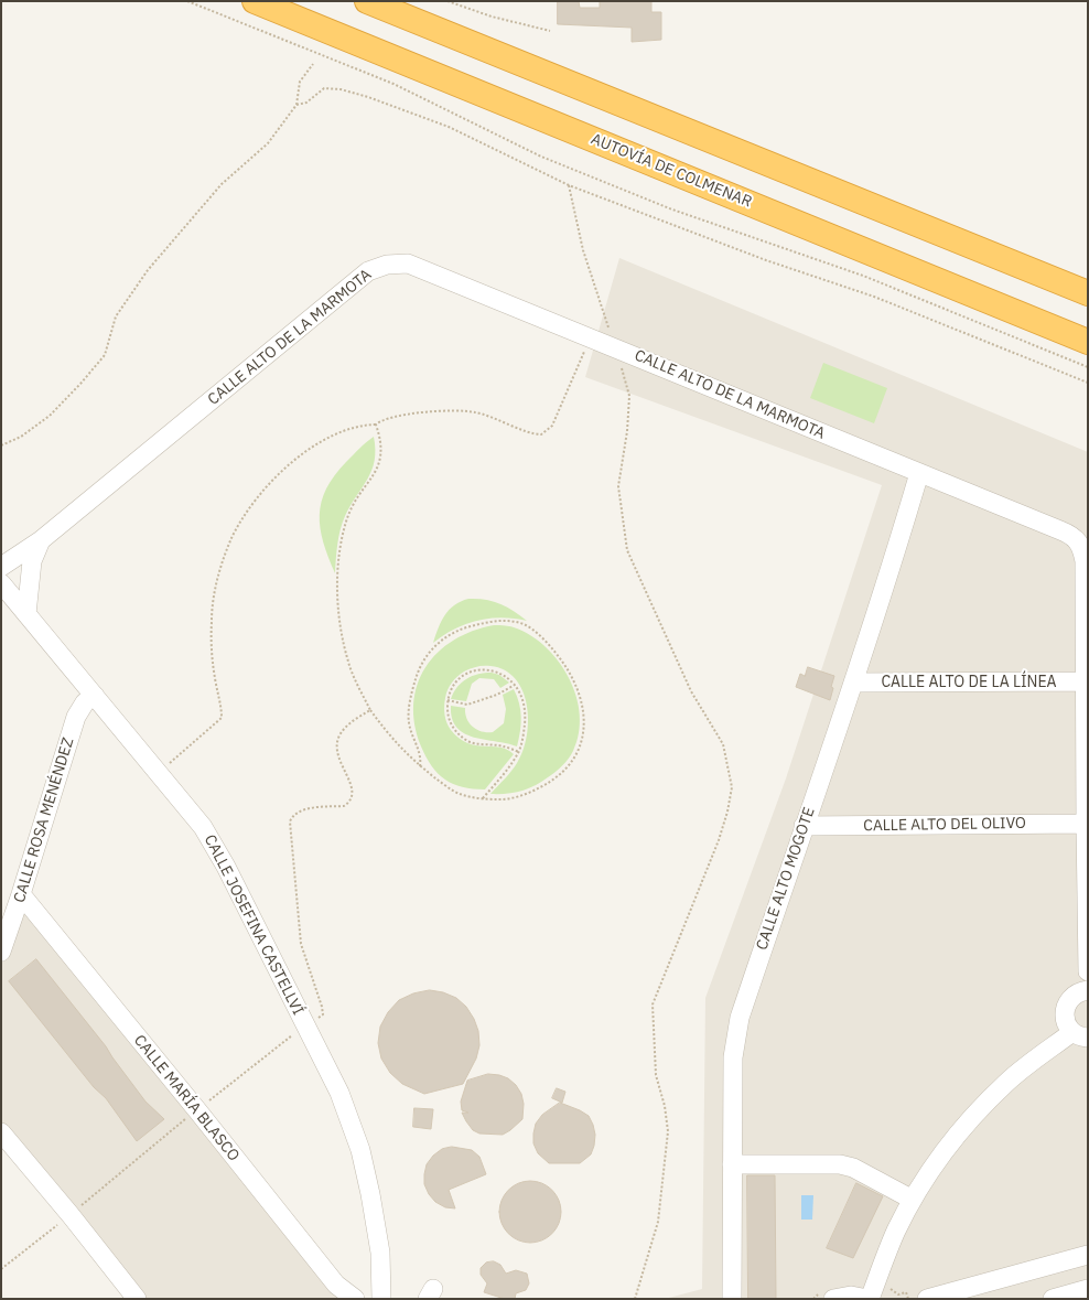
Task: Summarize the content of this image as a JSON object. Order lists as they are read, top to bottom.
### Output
{
  "streets": {
    "highway": ["AUTOVÍA DE COLMENAR"],
    "street": [
      "CALLE ALTO DE LA MARMOTA",
      "CALLE ALTO DE LA LÍNEA",
      "CALLE ROSA MENÉNDEZ",
      "CALLE ALTO DEL OLIVO",
      "CALLE ALTO MOGOTE",
      "CALLE JOSEFINA CASTELLVÍ",
      "CALLE MARÍA BLASCO"
    ]
  },
  "crossings": [
    ["CALLE ALTO DE LA MARMOTA", "CALLE ALTO DE LA LÍNEA"],
    ["CALLE ALTO DE LA MARMOTA", "CALLE ALTO DEL OLIVO"],
    ["CALLE ALTO DE LA MARMOTA", "CALLE ALTO MOGOTE"],
    ["CALLE ALTO DE LA MARMOTA", "CALLE JOSEFINA CASTELLVÍ"],
    ["CALLE ALTO DE LA LÍNEA", "CALLE ALTO MOGOTE"],
    ["CALLE ROSA MENÉNDEZ", "CALLE JOSEFINA CASTELLVÍ"],
    ["CALLE ROSA MENÉNDEZ", "CALLE MARÍA BLASCO"],
    ["CALLE ALTO DEL OLIVO", "CALLE ALTO MOGOTE"]
  ]
}
